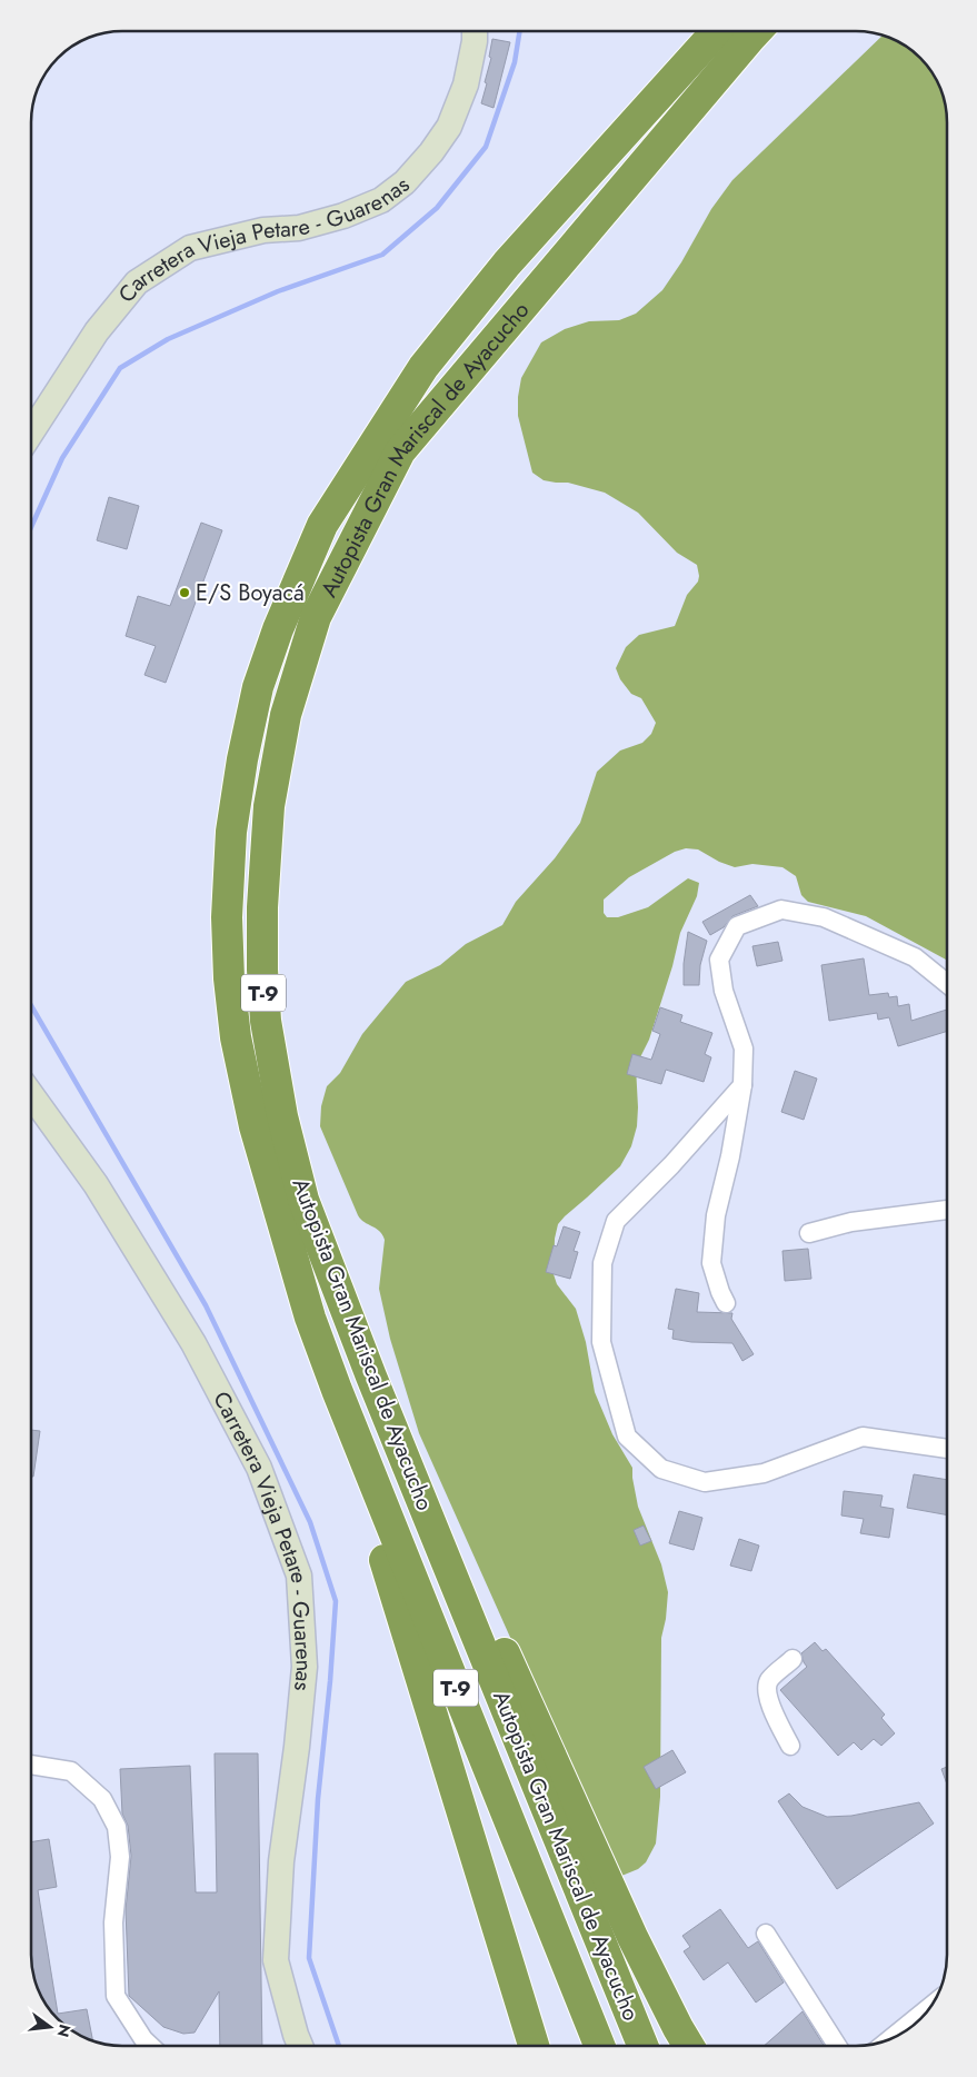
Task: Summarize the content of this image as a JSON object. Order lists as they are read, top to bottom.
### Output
{
  "streets": {
    "highway": ["Autopista Gran Mariscal de Ayacucho", "T-9"],
    "main road": ["Carretera Vieja Petare - Guarenas"]
  },
  "places": ["E/S Boyacá"],
  "north": "right"
}
